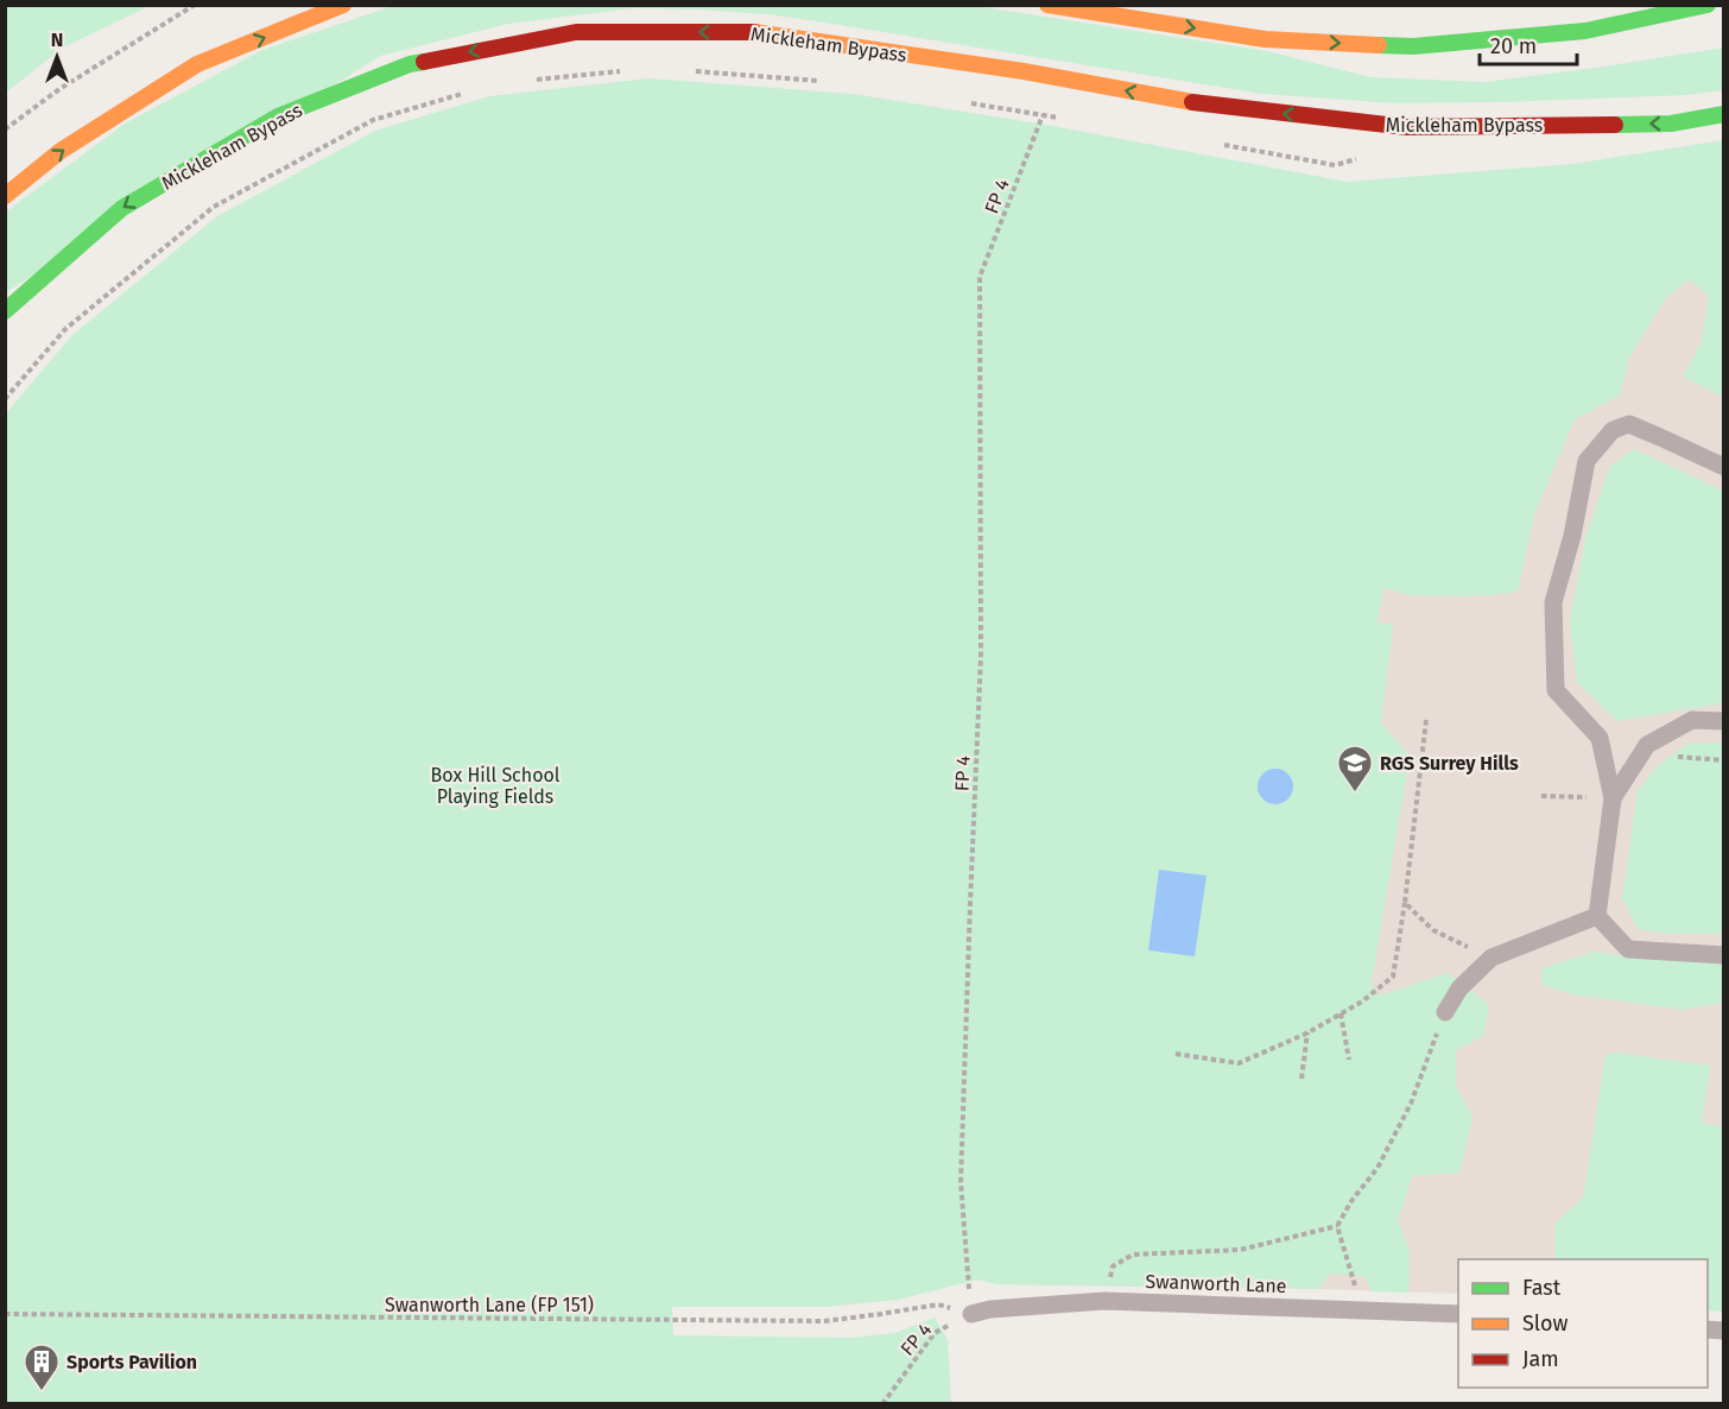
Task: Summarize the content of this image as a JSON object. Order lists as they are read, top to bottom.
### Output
{
  "streets": {
    "highway": ["Mickleham Bypass"],
    "lane": ["Swanworth Lane"],
    "path": ["FP 4", "Swanworth Lane (FP 151)"]
  },
  "crossings": [
    ["FP 4", "Swanworth Lane"],
    ["FP 4", "Swanworth Lane (FP 151)"],
    ["Swanworth Lane", "Swanworth Lane (FP 151)"]
  ],
  "parks": ["Box Hill School Playing Fields"],
  "places": {
    "school or university": ["RGS Surrey Hills"],
    "building": ["Sports Pavilion"]
  },
  "legend": ["Fast", "Slow", "Jam"],
  "scale_bar": "20 m",
  "north": "top"
}
